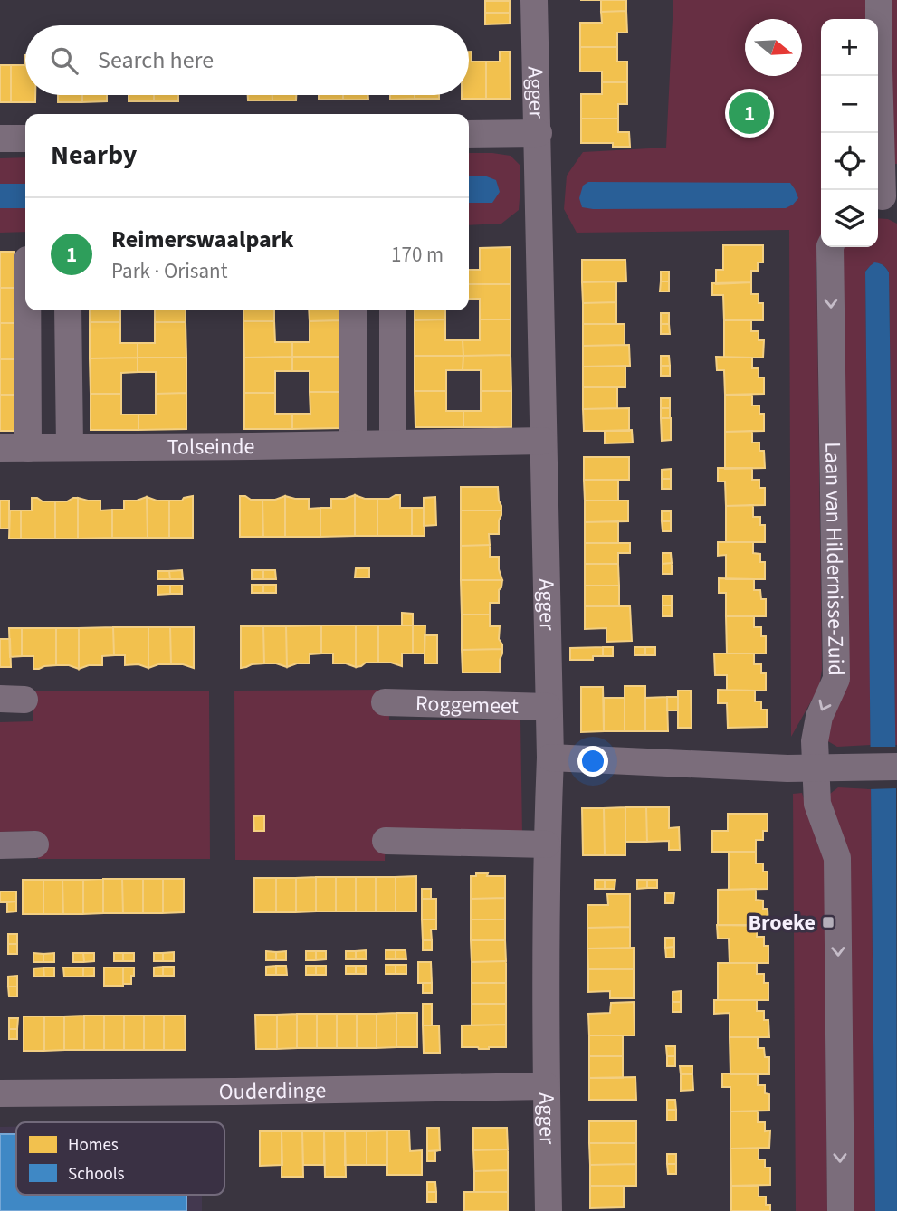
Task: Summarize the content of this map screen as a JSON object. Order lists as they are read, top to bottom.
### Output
{
  "streets": {
    "street": [
      "Agger",
      "Tolseinde",
      "Laan van Hildernisse-Zuid",
      "Roggemeet",
      "Ouderdinge"
    ]
  },
  "crossings": [
    ["Agger", "Tolseinde"],
    ["Agger", "Roggemeet"],
    ["Agger", "Ouderdinge"]
  ],
  "one_way": ["Laan van Hildernisse-Zuid"],
  "places": {
    "transit": ["Broeke"]
  },
  "legend": ["Homes", "Schools"],
  "north": "right",
  "page": {
    "map_buttons": ["+", "−"],
    "search": "Search here",
    "pins": "1",
    "heading": "Nearby",
    "list": [
      {
        "mark": "1",
        "name": "Reimerswaalpark",
        "note": "Park · Orisant",
        "value": "170 m"
      }
    ]
  }
}
